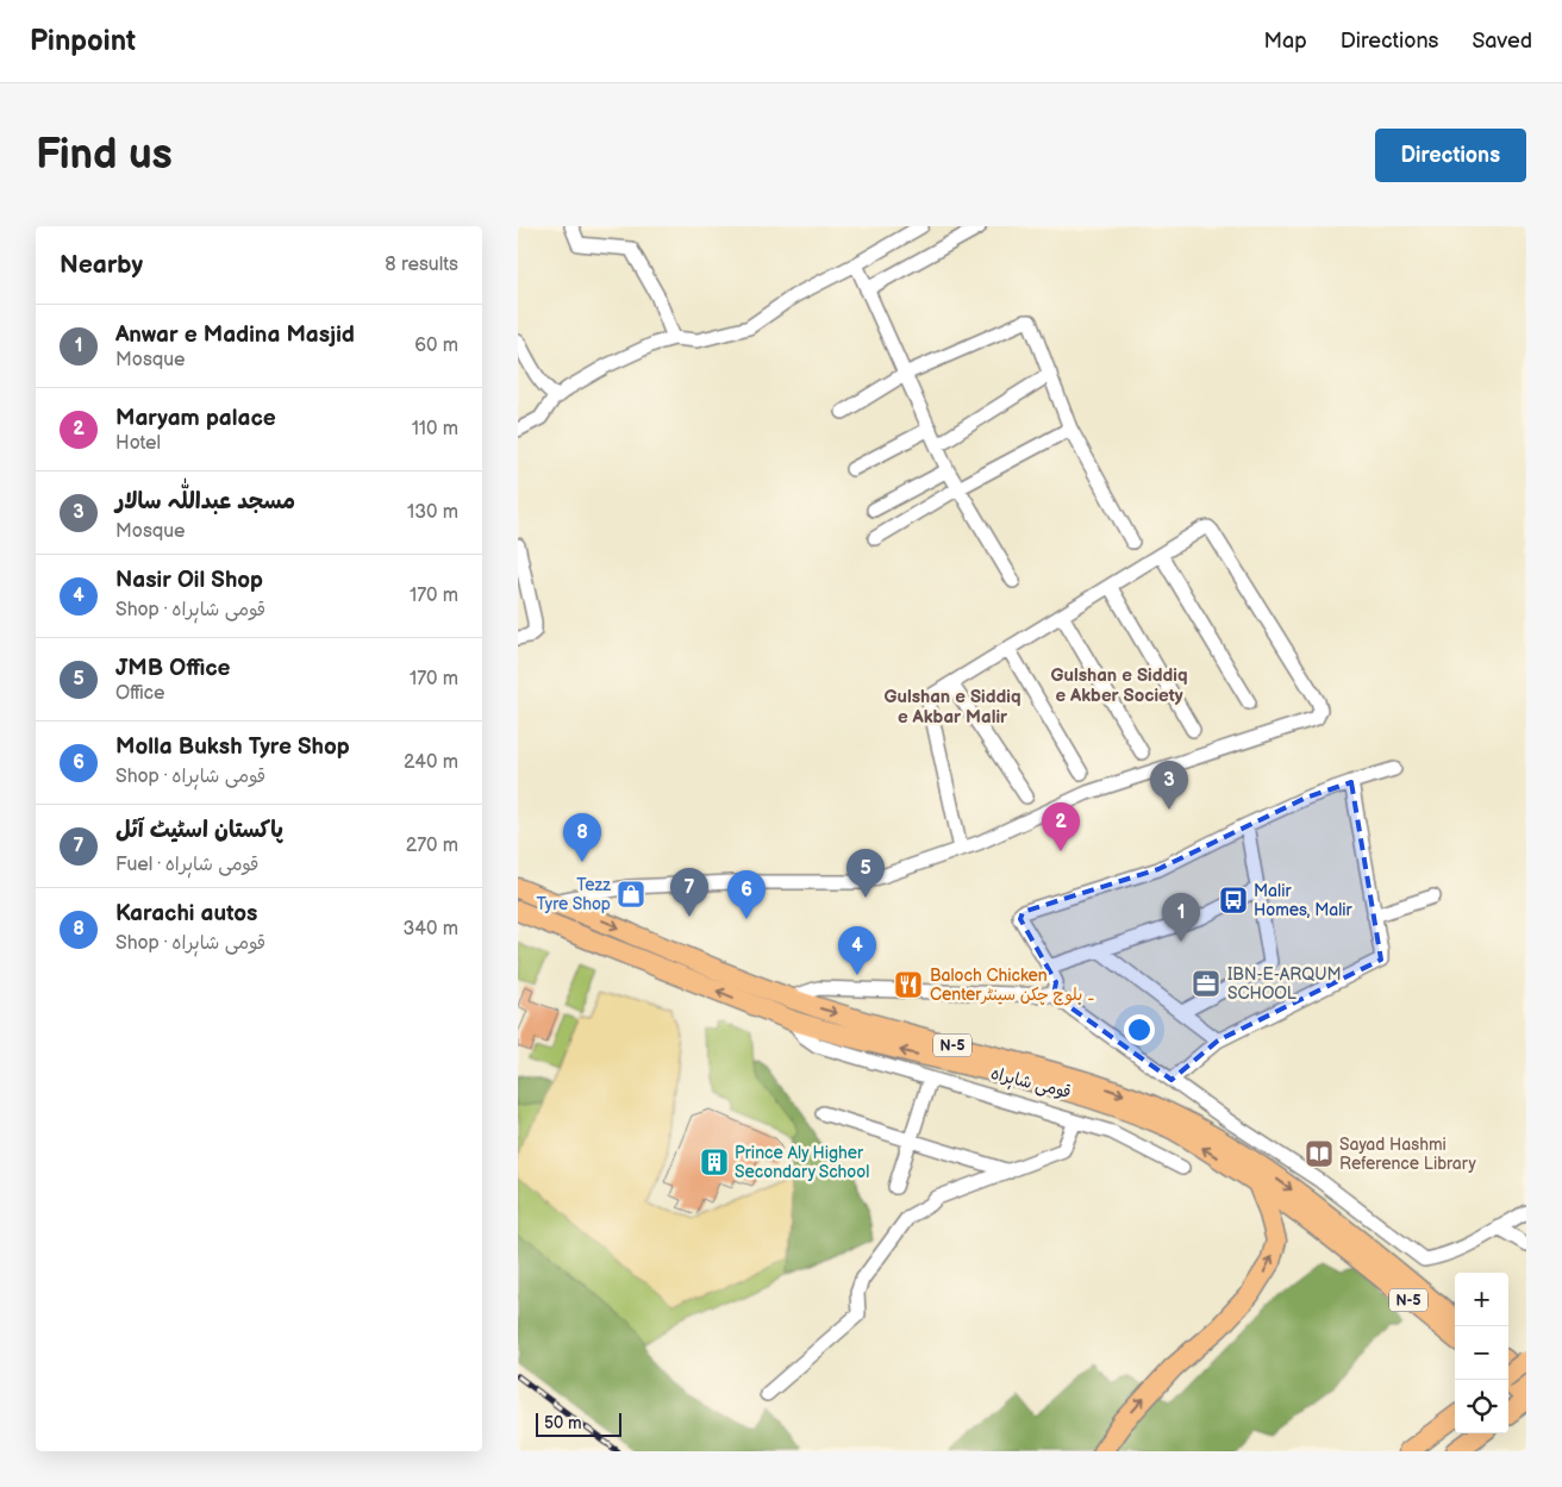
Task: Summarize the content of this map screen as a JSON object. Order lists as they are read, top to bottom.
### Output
{
  "streets": {
    "highway": ["N-5", "قومی شاہراہ"]
  },
  "districts": ["Gulshan e Siddiq e Akber Society", "Gulshan e Siddiq e Akbar Malir"],
  "places": {
    "shop": ["Tezz Tyre Shop"],
    "bus stop": ["Malir Homes, Malir"],
    "office": ["IBN-E-ARQUM SCHOOL"],
    "restaurant": ["Baloch Chicken Center۔ بلوچ چکن سینٹر"],
    "library": ["Sayad Hashmi Reference Library"],
    "building": ["Prince Aly Higher Secondary School"]
  },
  "scale_bar": "50 m",
  "page": {
    "header": "Pinpoint",
    "nav": ["Map", "Directions", "Saved"],
    "buttons": "Directions",
    "title": "Find us",
    "heading": ["Nearby", "8 results"],
    "list": [
      {
        "mark": "1",
        "name": "Anwar e Madina Masjid",
        "note": "Mosque",
        "value": "60 m"
      },
      {
        "mark": "2",
        "name": "Maryam palace",
        "note": "Hotel",
        "value": "110 m"
      },
      {
        "mark": "3",
        "name": "مسجد عبداللّٰہ سالار",
        "note": "Mosque",
        "value": "130 m"
      },
      {
        "mark": "4",
        "name": "Nasir Oil Shop",
        "note": "Shop · قومی شاہراہ",
        "value": "170 m"
      },
      {
        "mark": "5",
        "name": "JMB Office",
        "note": "Office",
        "value": "170 m"
      },
      {
        "mark": "6",
        "name": "Molla Buksh Tyre Shop",
        "note": "Shop · قومی شاہراہ",
        "value": "240 m"
      },
      {
        "mark": "7",
        "name": "پاکستان اسٹیٹ آئل",
        "note": "Fuel · قومی شاہراہ",
        "value": "270 m"
      },
      {
        "mark": "8",
        "name": "Karachi autos",
        "note": "Shop · قومی شاہراہ",
        "value": "340 m"
      }
    ],
    "pins": [
      "3",
      "2",
      "8",
      "5",
      "7",
      "6",
      "1",
      "4"
    ],
    "map_buttons": ["+", "−"],
    "scale": "50 m"
  }
}
